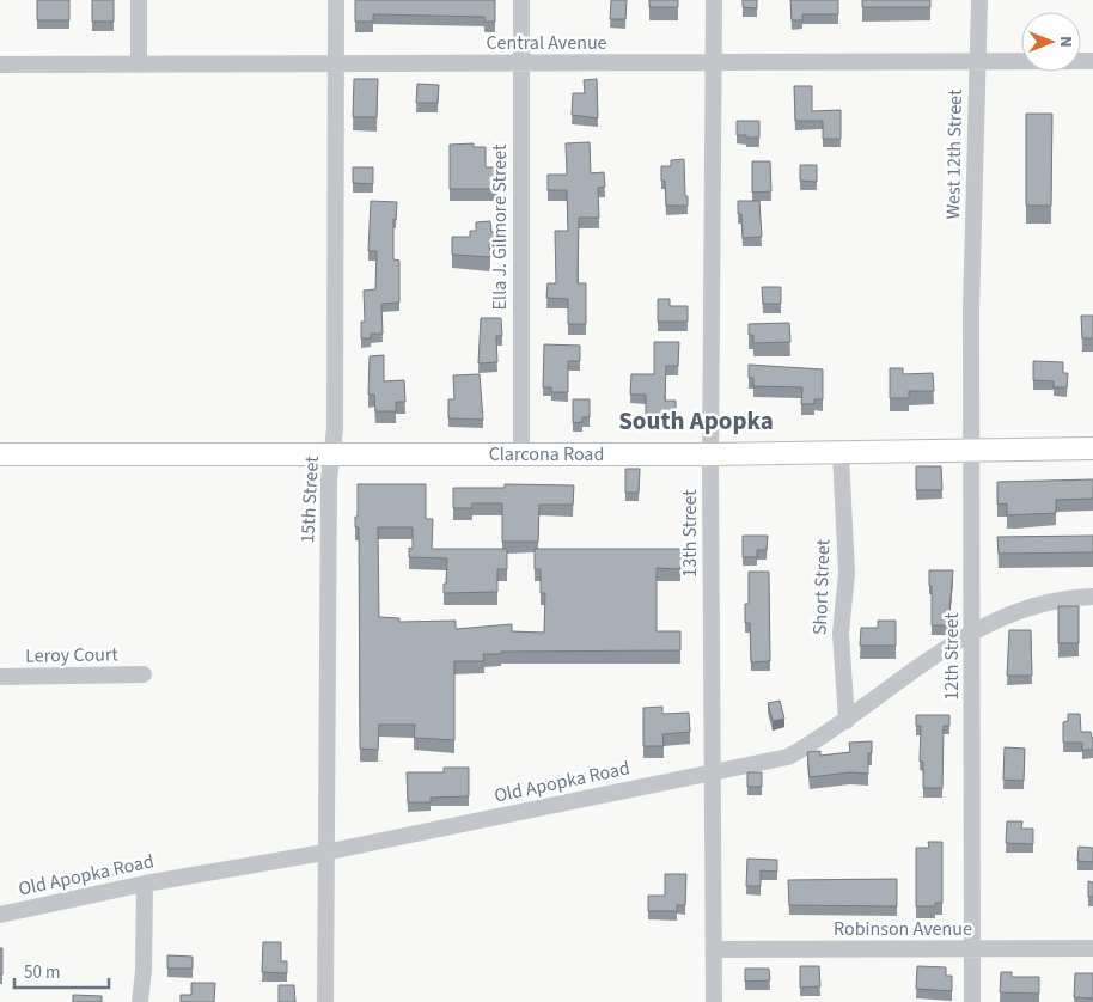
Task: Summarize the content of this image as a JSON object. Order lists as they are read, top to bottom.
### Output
{
  "streets": {
    "main road": ["Clarcona Road"],
    "street": [
      "Central Avenue",
      "West 12th Street",
      "Ella J. Gilmore Street",
      "15th Street",
      "13th Street",
      "Short Street",
      "Leroy Court",
      "12th Street",
      "Old Apopka Road",
      "Robinson Avenue"
    ]
  },
  "crossings": [
    ["Central Avenue", "West 12th Street"],
    ["Central Avenue", "Ella J. Gilmore Street"],
    ["Central Avenue", "15th Street"],
    ["Central Avenue", "13th Street"],
    ["West 12th Street", "12th Street"],
    ["Ella J. Gilmore Street", "Clarcona Road"],
    ["Clarcona Road", "15th Street"],
    ["Clarcona Road", "13th Street"],
    ["Clarcona Road", "Short Street"],
    ["Clarcona Road", "12th Street"],
    ["15th Street", "Old Apopka Road"],
    ["13th Street", "Old Apopka Road"],
    ["13th Street", "Robinson Avenue"],
    ["Short Street", "Old Apopka Road"],
    ["12th Street", "Old Apopka Road"],
    ["12th Street", "Robinson Avenue"]
  ],
  "districts": ["South Apopka"],
  "scale_bar": "50 m",
  "north": "right"
}
